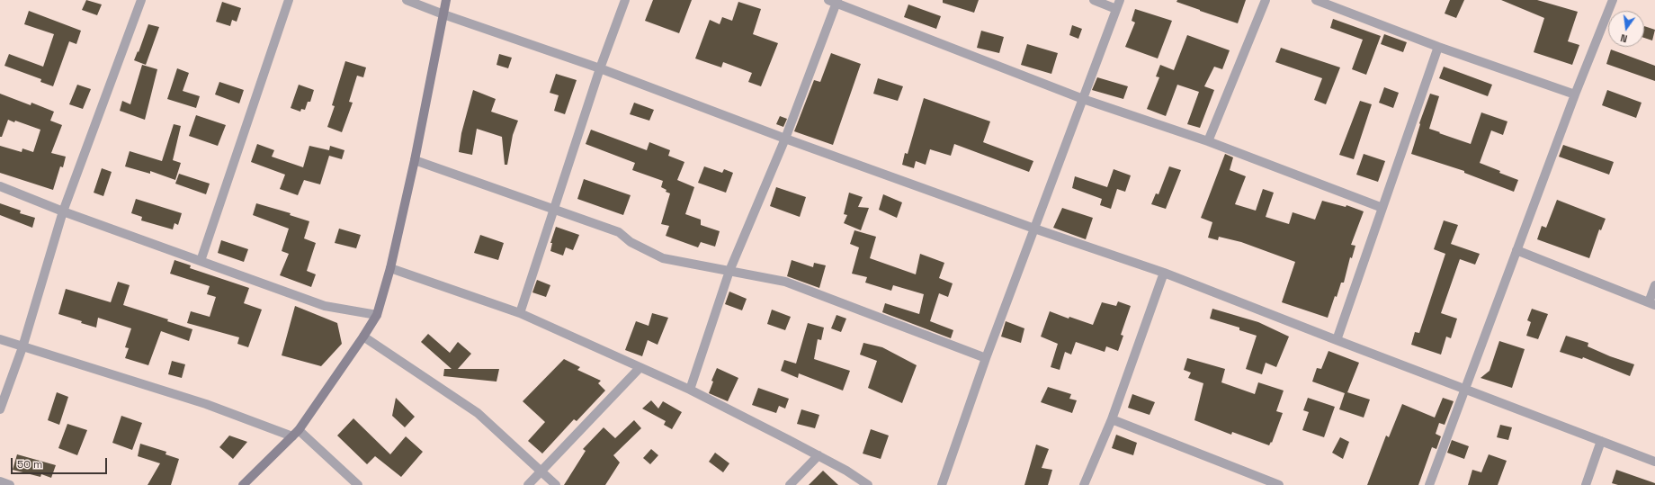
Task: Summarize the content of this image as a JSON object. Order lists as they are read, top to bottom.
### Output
{
  "scale_bar": "50 m",
  "north": "bottom"
}
